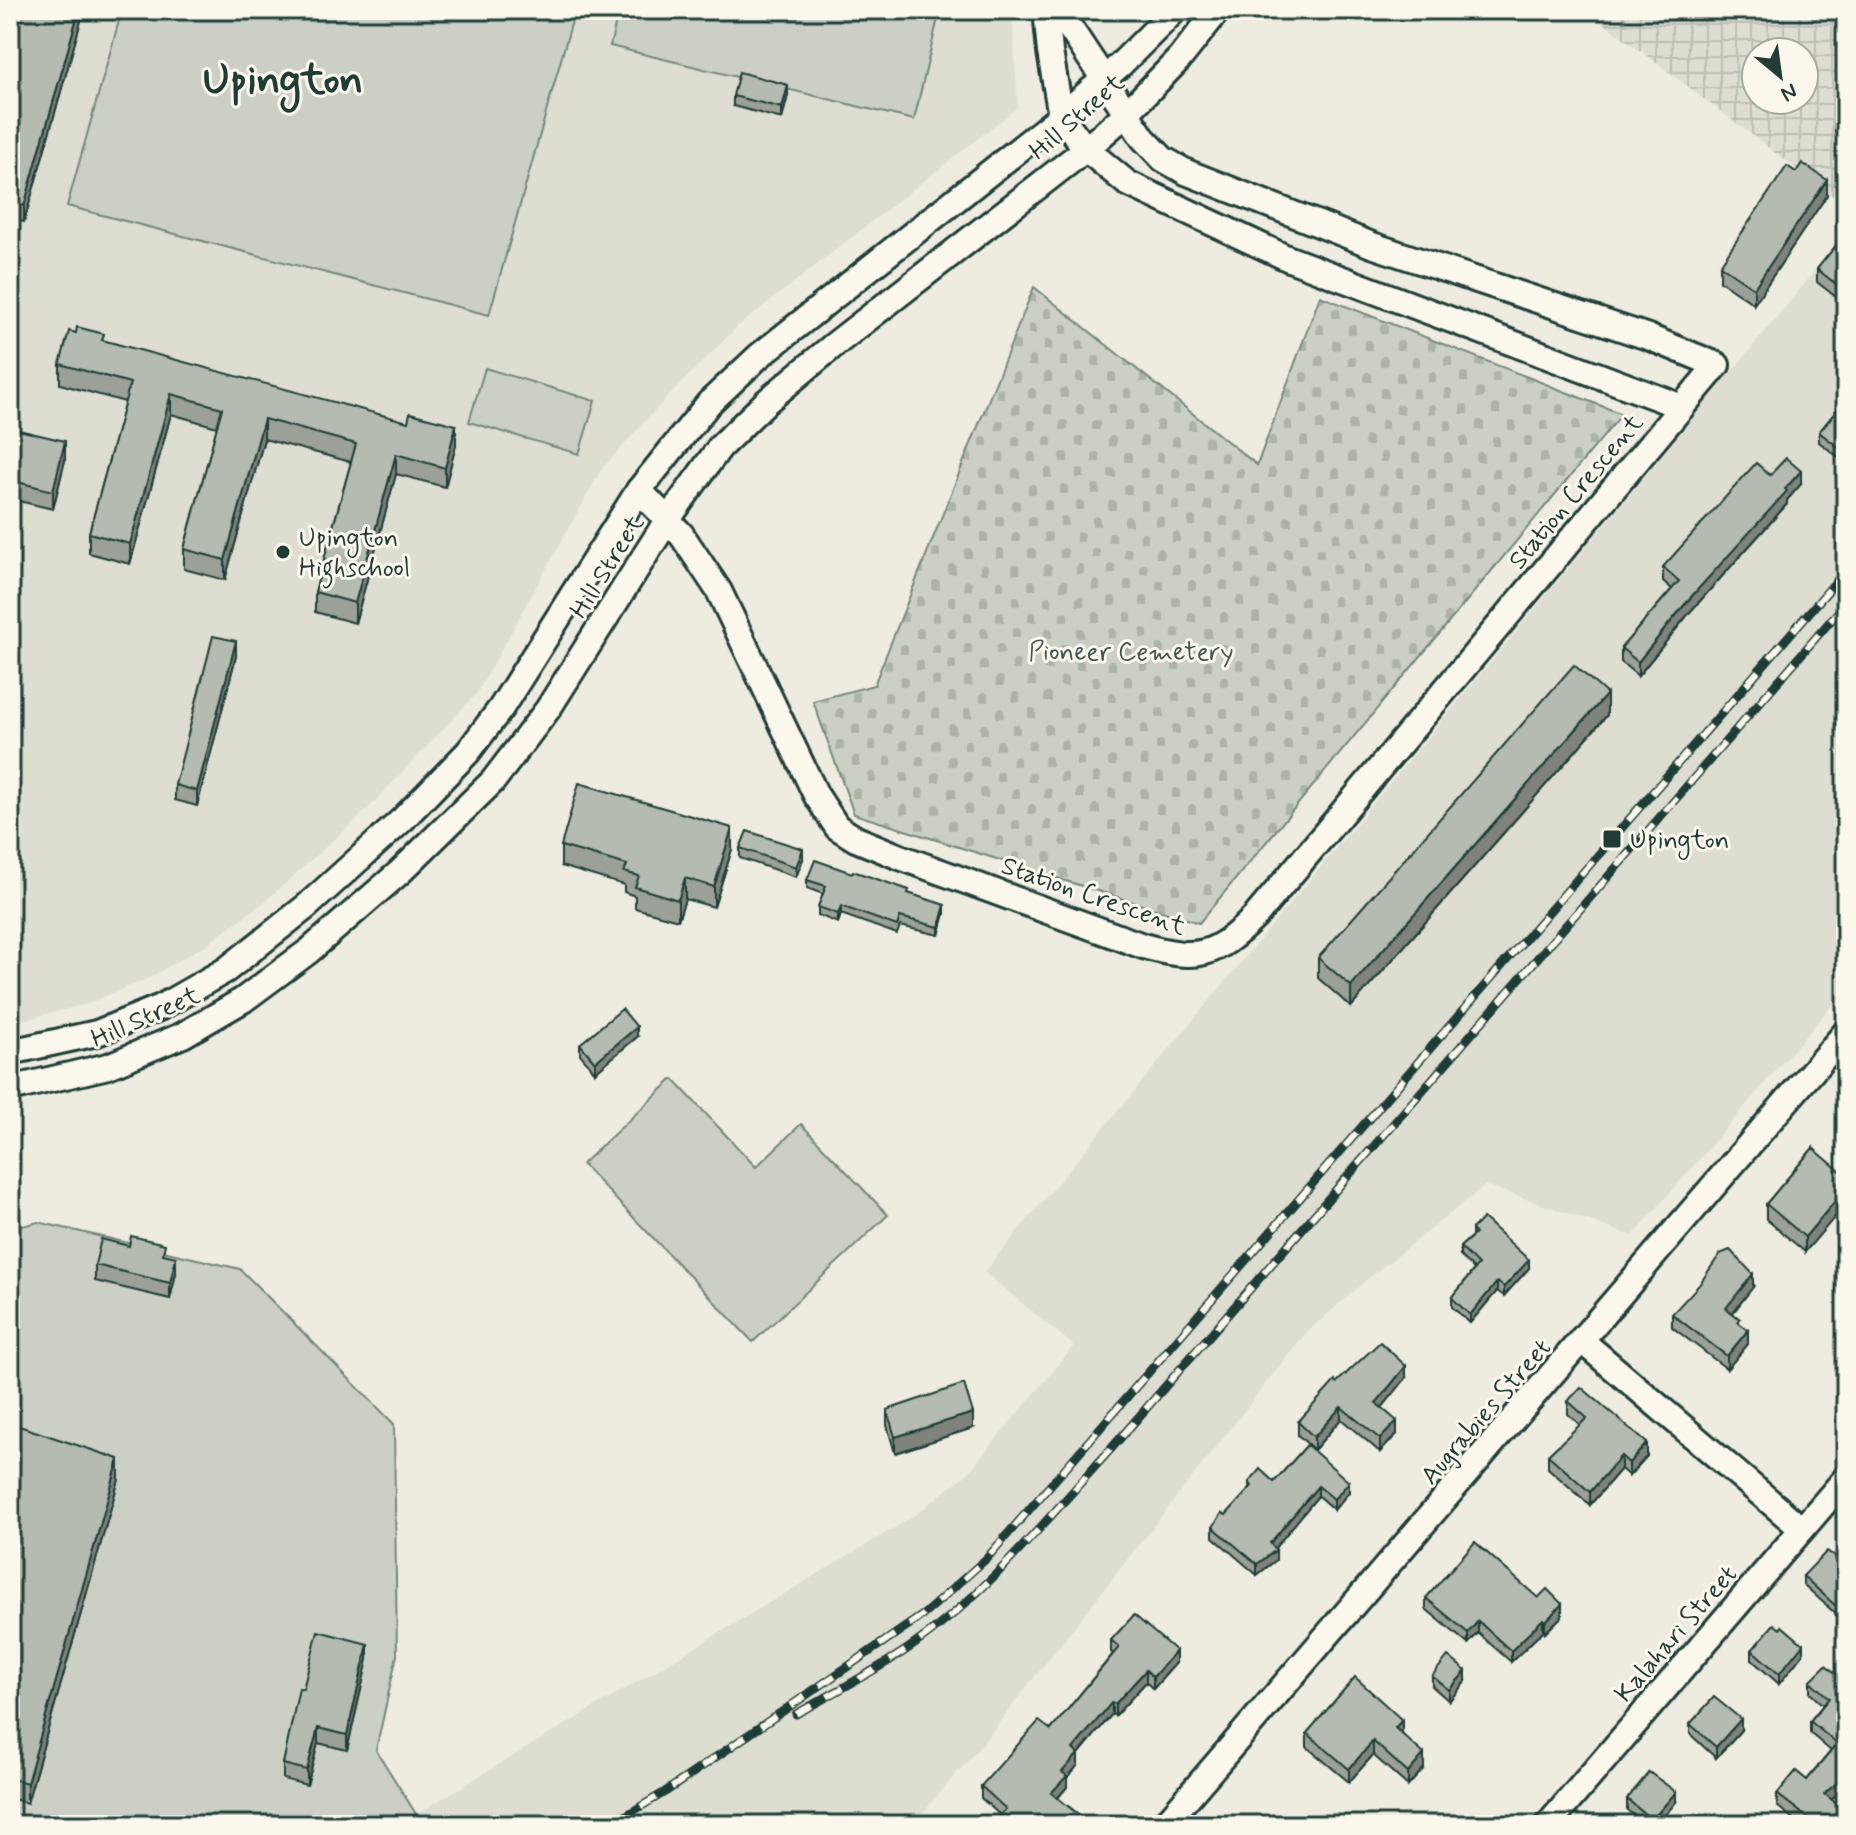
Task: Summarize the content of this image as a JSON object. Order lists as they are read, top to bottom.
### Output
{
  "streets": {
    "street": [
      "Hill Street",
      "Station Crescent",
      "Augrabies Street",
      "Kalahari Street"
    ]
  },
  "crossings": [
    ["Hill Street", "Station Crescent"]
  ],
  "districts": ["Upington"],
  "parks": ["Pioneer Cemetery"],
  "places": {
    "other": ["Upington Highschool"],
    "transit": ["Upington"]
  },
  "north": "bottom right"
}
